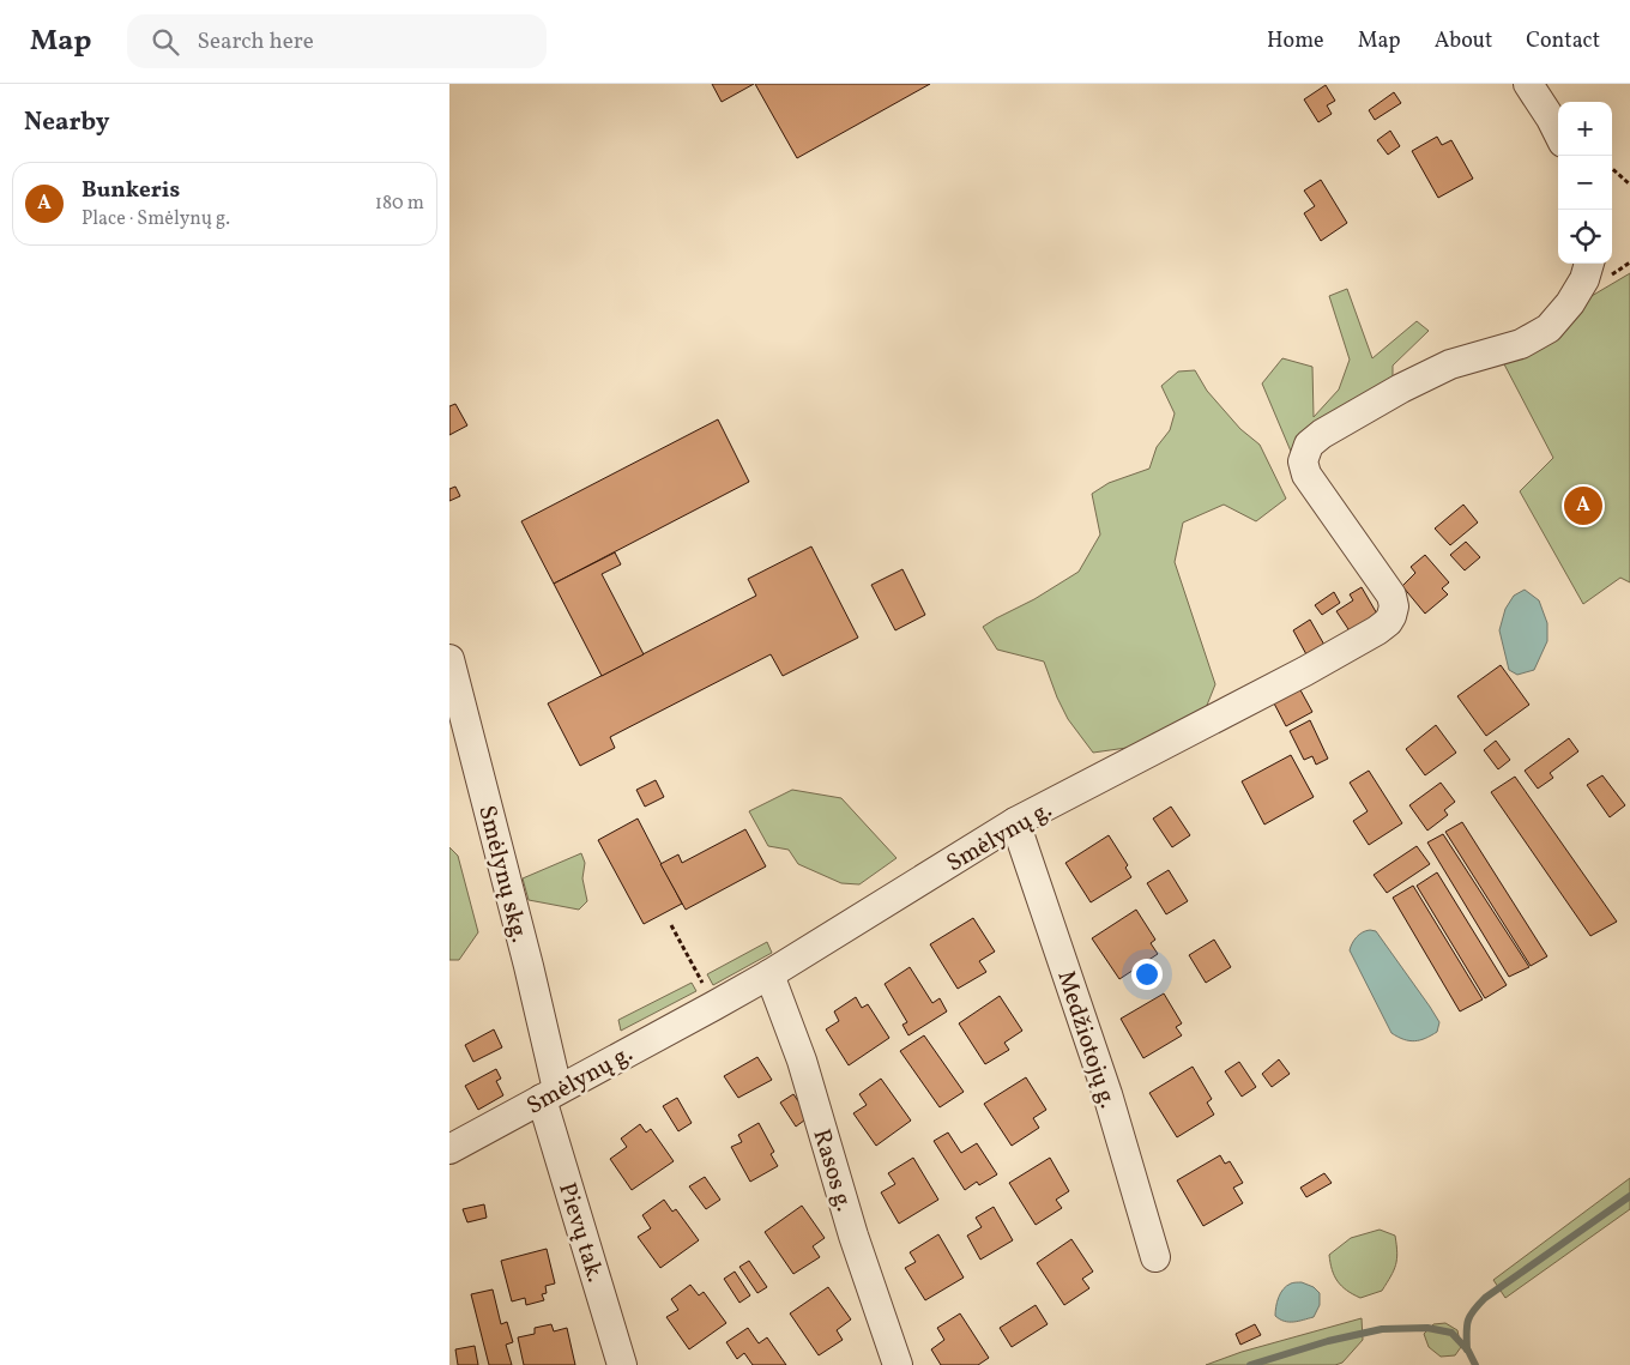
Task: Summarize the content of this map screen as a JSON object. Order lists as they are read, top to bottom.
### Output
{
  "streets": {
    "street": [
      "Smėlynų g.",
      "Smėlynų skg.",
      "Medžiotojų g.",
      "Rasos g.",
      "Pievų tak."
    ]
  },
  "crossings": [
    ["Smėlynų g.", "Smėlynų skg."],
    ["Smėlynų g.", "Medžiotojų g."],
    ["Smėlynų g.", "Rasos g."],
    ["Smėlynų g.", "Pievų tak."],
    ["Smėlynų skg.", "Pievų tak."]
  ],
  "page": {
    "header": "Map",
    "search": "Search here",
    "nav": [
      "Home",
      "Map",
      "About",
      "Contact"
    ],
    "heading": "Nearby",
    "map_buttons": ["+", "−"],
    "list": [
      {
        "mark": "A",
        "name": "Bunkeris",
        "note": "Place · Smėlynų g.",
        "value": "180 m"
      }
    ],
    "pins": "A"
  }
}
